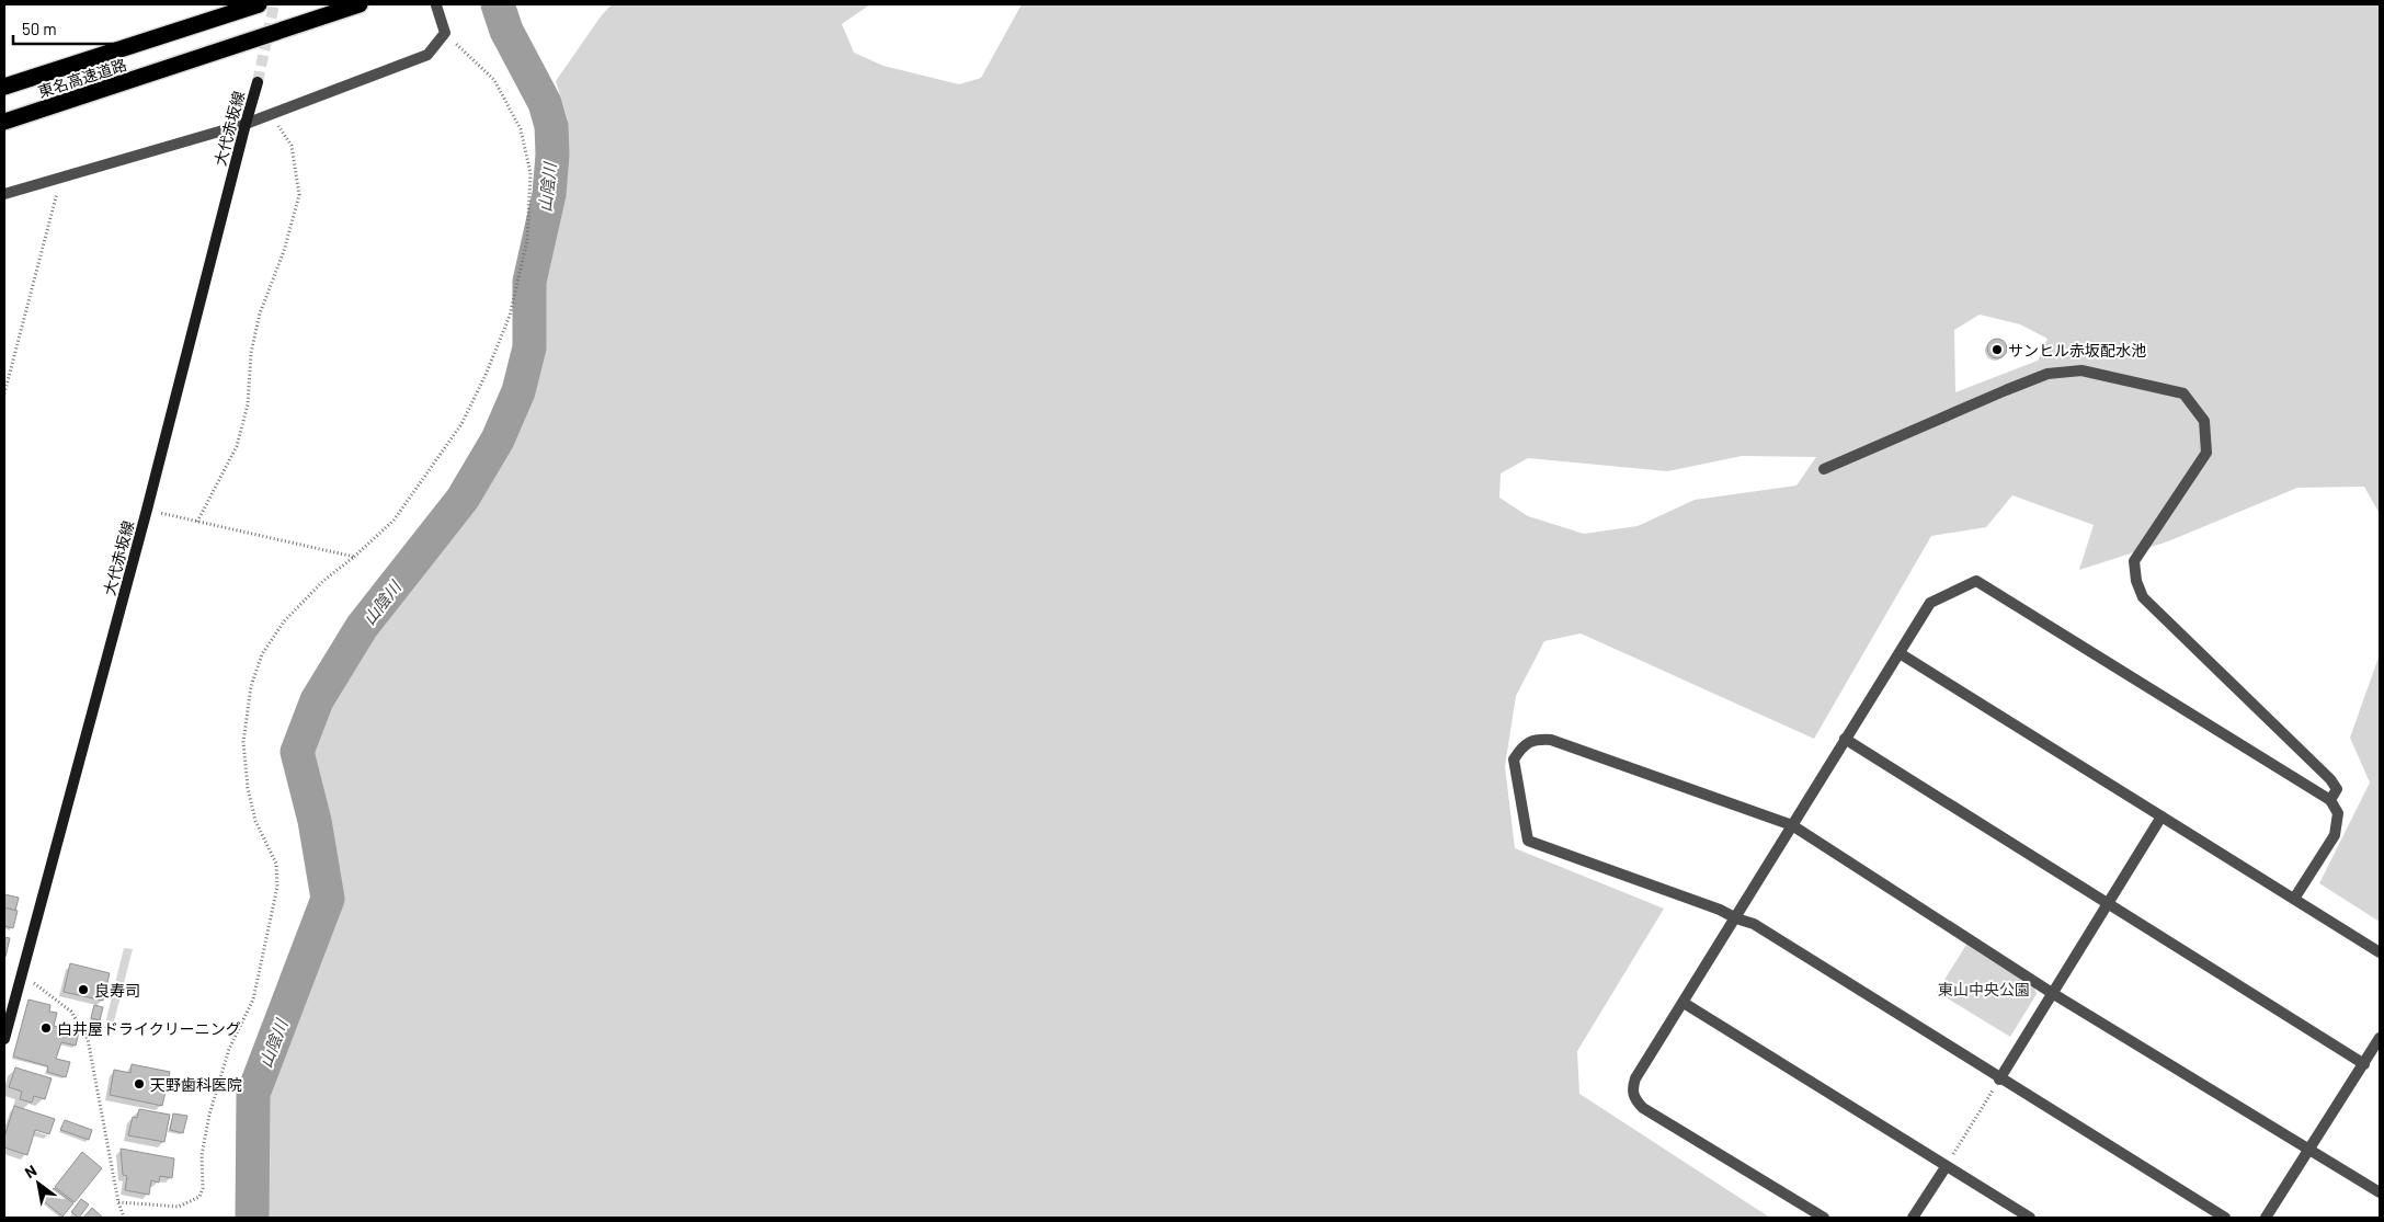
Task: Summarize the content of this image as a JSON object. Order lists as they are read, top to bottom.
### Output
{
  "streets": {
    "highway": ["東名高速道路"],
    "main road": ["大代赤坂線"]
  },
  "water": ["山陰川"],
  "parks": ["東山中央公園"],
  "places": [
    "サンヒル赤坂配水池",
    "良寿司",
    "白井屋ドライクリーニング",
    "天野歯科医院"
  ],
  "scale_bar": "50 m",
  "north": "top left"
}
